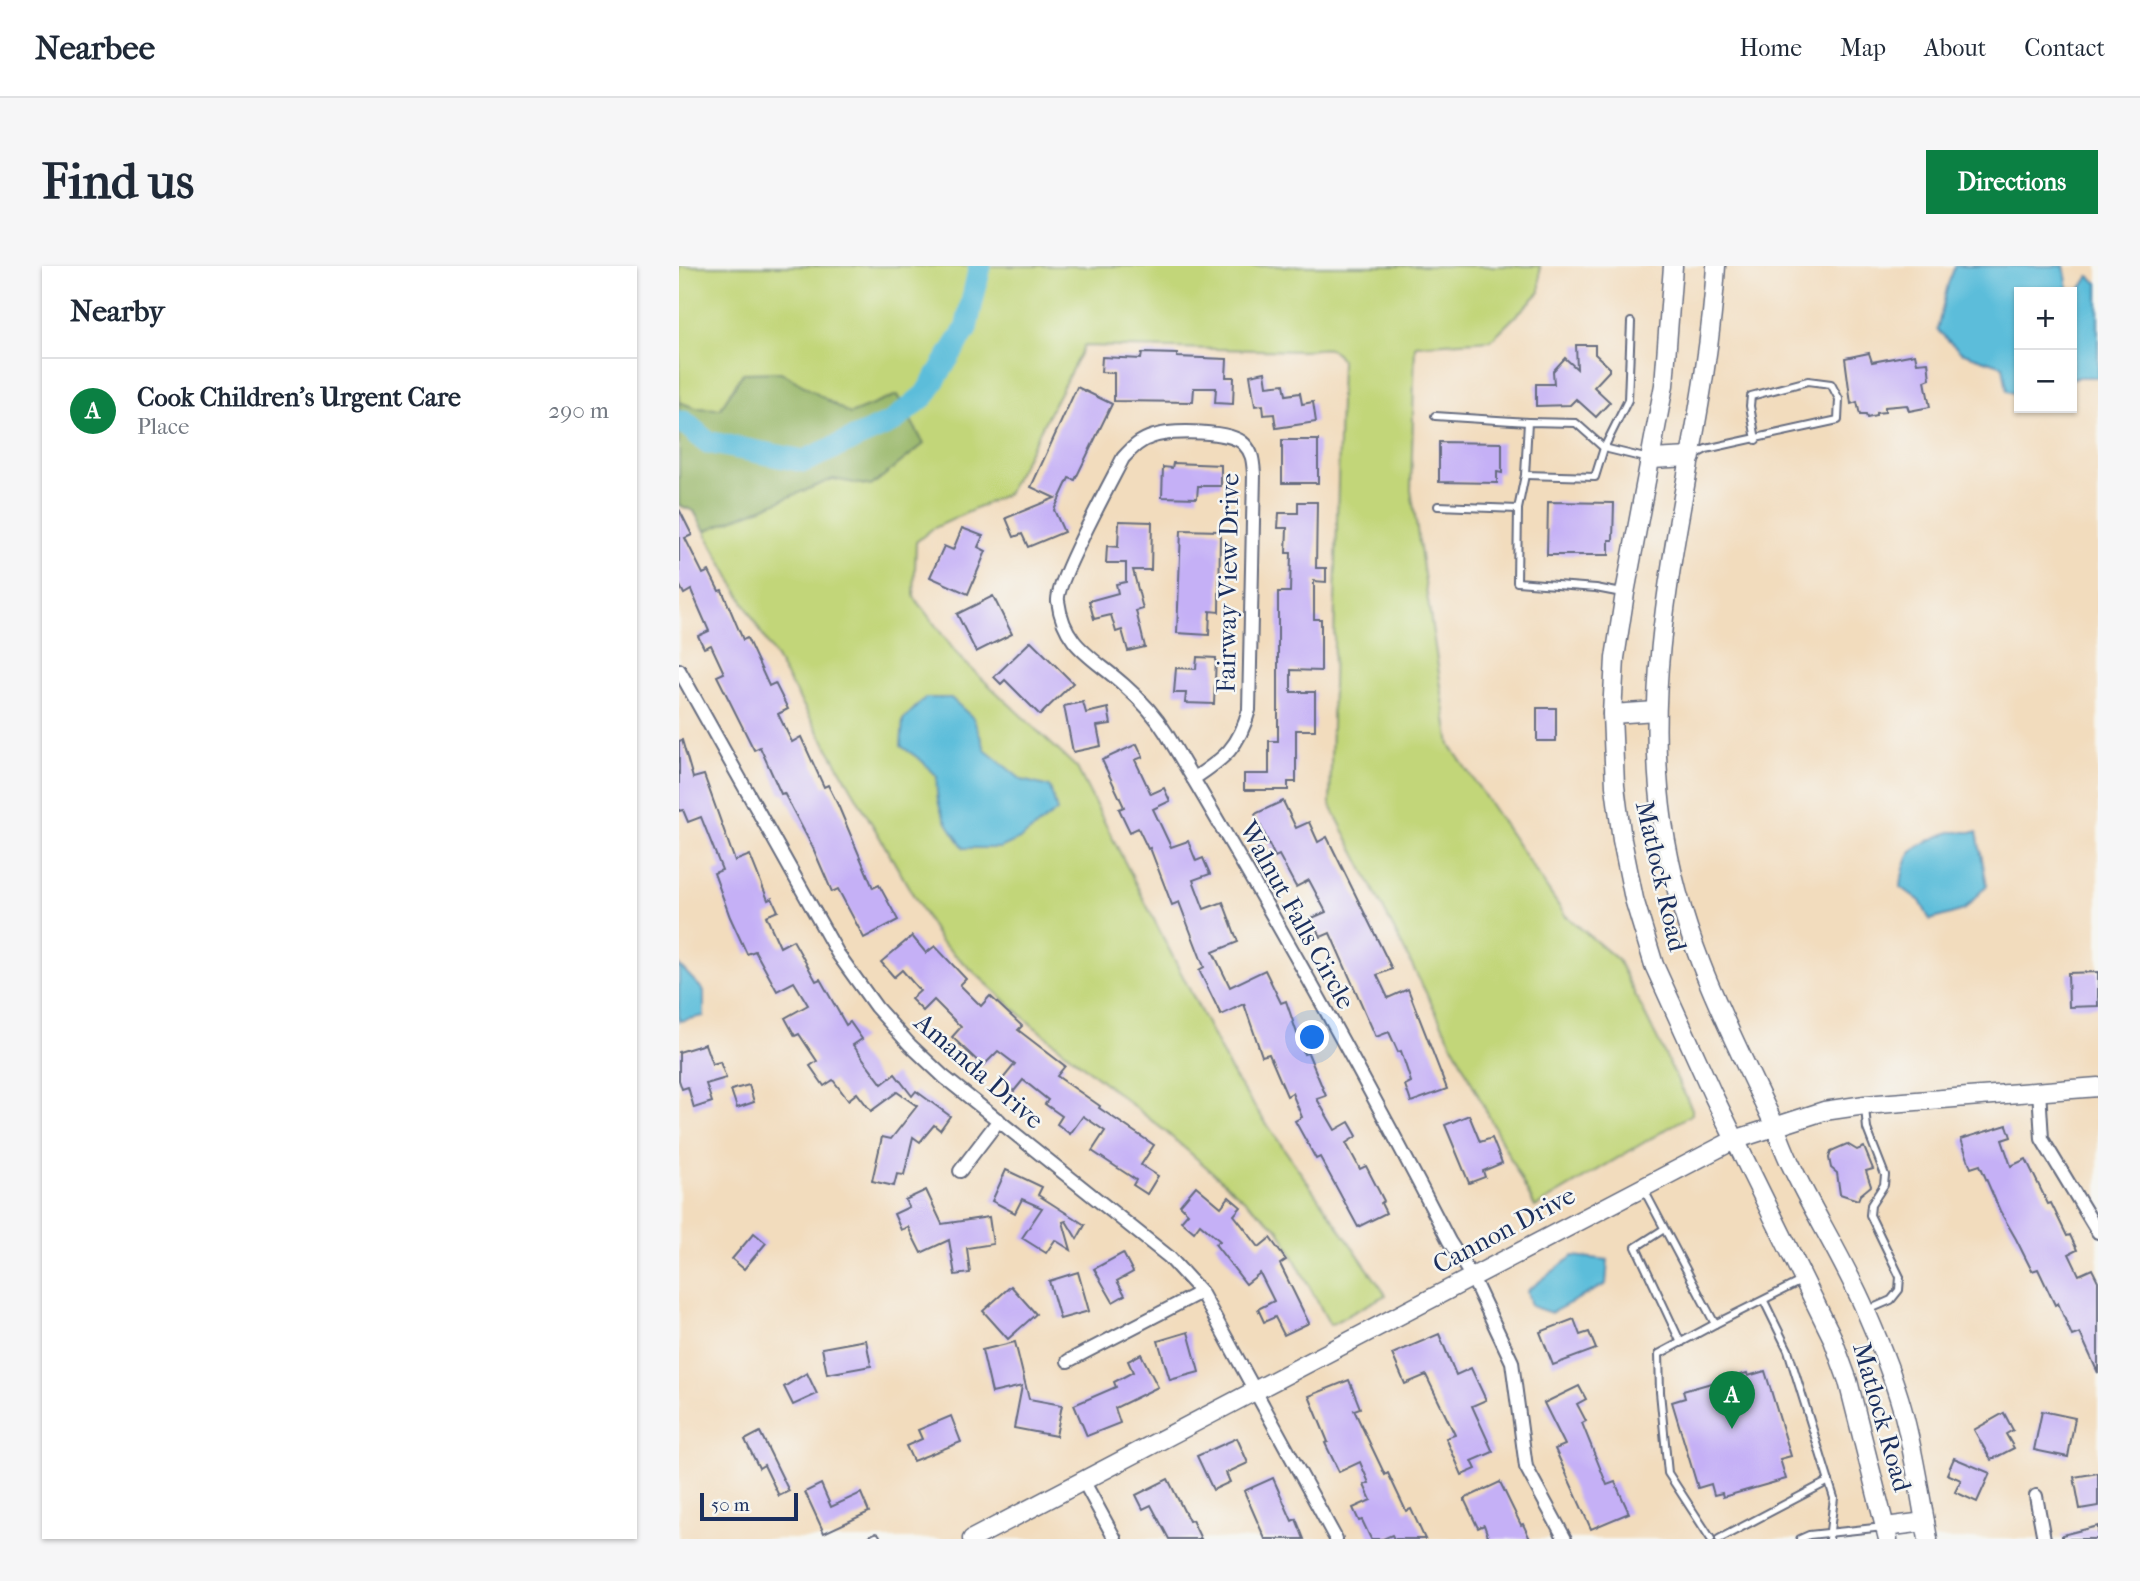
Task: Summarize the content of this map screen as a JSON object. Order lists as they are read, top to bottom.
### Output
{
  "streets": {
    "main road": ["Matlock Road", "Cannon Drive"],
    "street": ["Fairway View Drive", "Walnut Falls Circle", "Amanda Drive"]
  },
  "crossings": [
    ["Fairway View Drive", "Walnut Falls Circle"],
    ["Matlock Road", "Cannon Drive"],
    ["Walnut Falls Circle", "Cannon Drive"],
    ["Amanda Drive", "Cannon Drive"]
  ],
  "scale_bar": "50 m",
  "page": {
    "header": "Nearbee",
    "nav": [
      "Home",
      "Map",
      "About",
      "Contact"
    ],
    "buttons": "Directions",
    "title": "Find us",
    "heading": "Nearby",
    "map_buttons": ["+", "−"],
    "list": [
      {
        "mark": "A",
        "name": "Cook Children's Urgent Care",
        "note": "Place",
        "value": "290 m"
      }
    ],
    "pins": "A",
    "scale": "50 m"
  }
}
